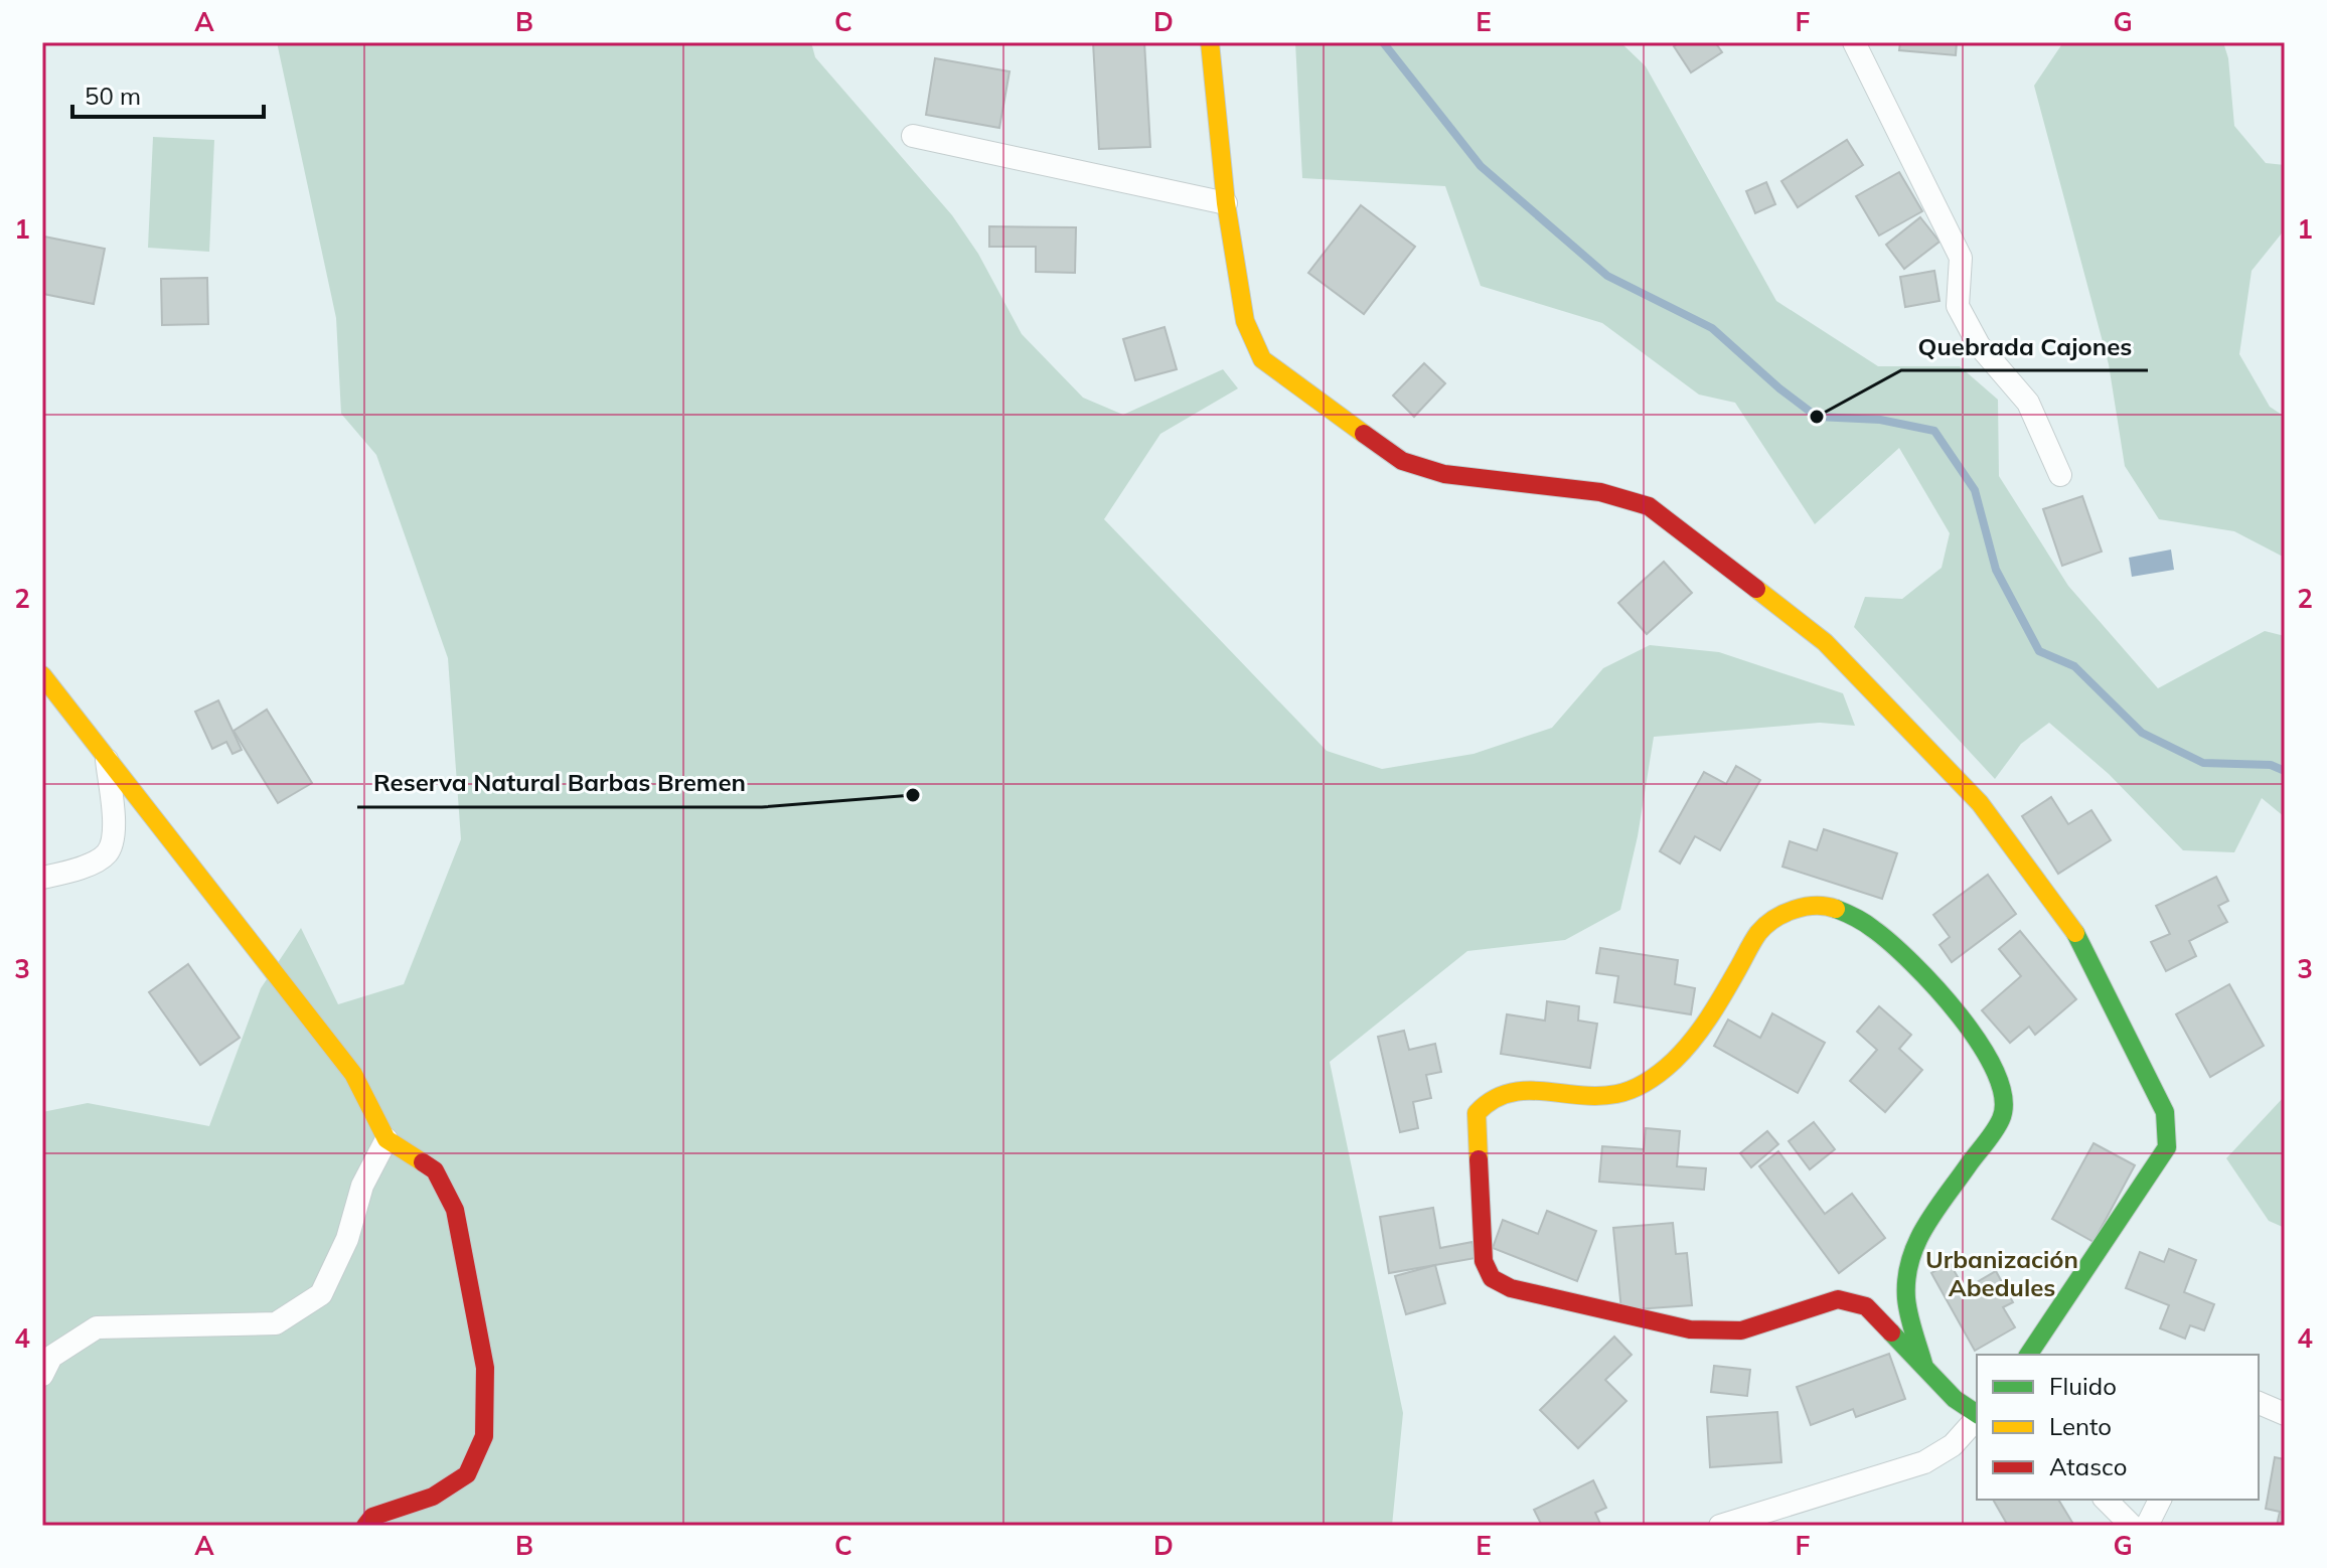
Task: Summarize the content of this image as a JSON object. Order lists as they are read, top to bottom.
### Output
{
  "districts": ["Urbanización Abedules"],
  "places": ["Quebrada Cajones", "Reserva Natural Barbas Bremen"],
  "legend": ["Fluido", "Lento", "Atasco"],
  "scale_bar": "50 m",
  "grid": {
    "columns": [
      "A",
      "B",
      "C",
      "D",
      "E",
      "F",
      "G"
    ],
    "rows": [
      "1",
      "2",
      "3",
      "4"
    ]
  }
}
